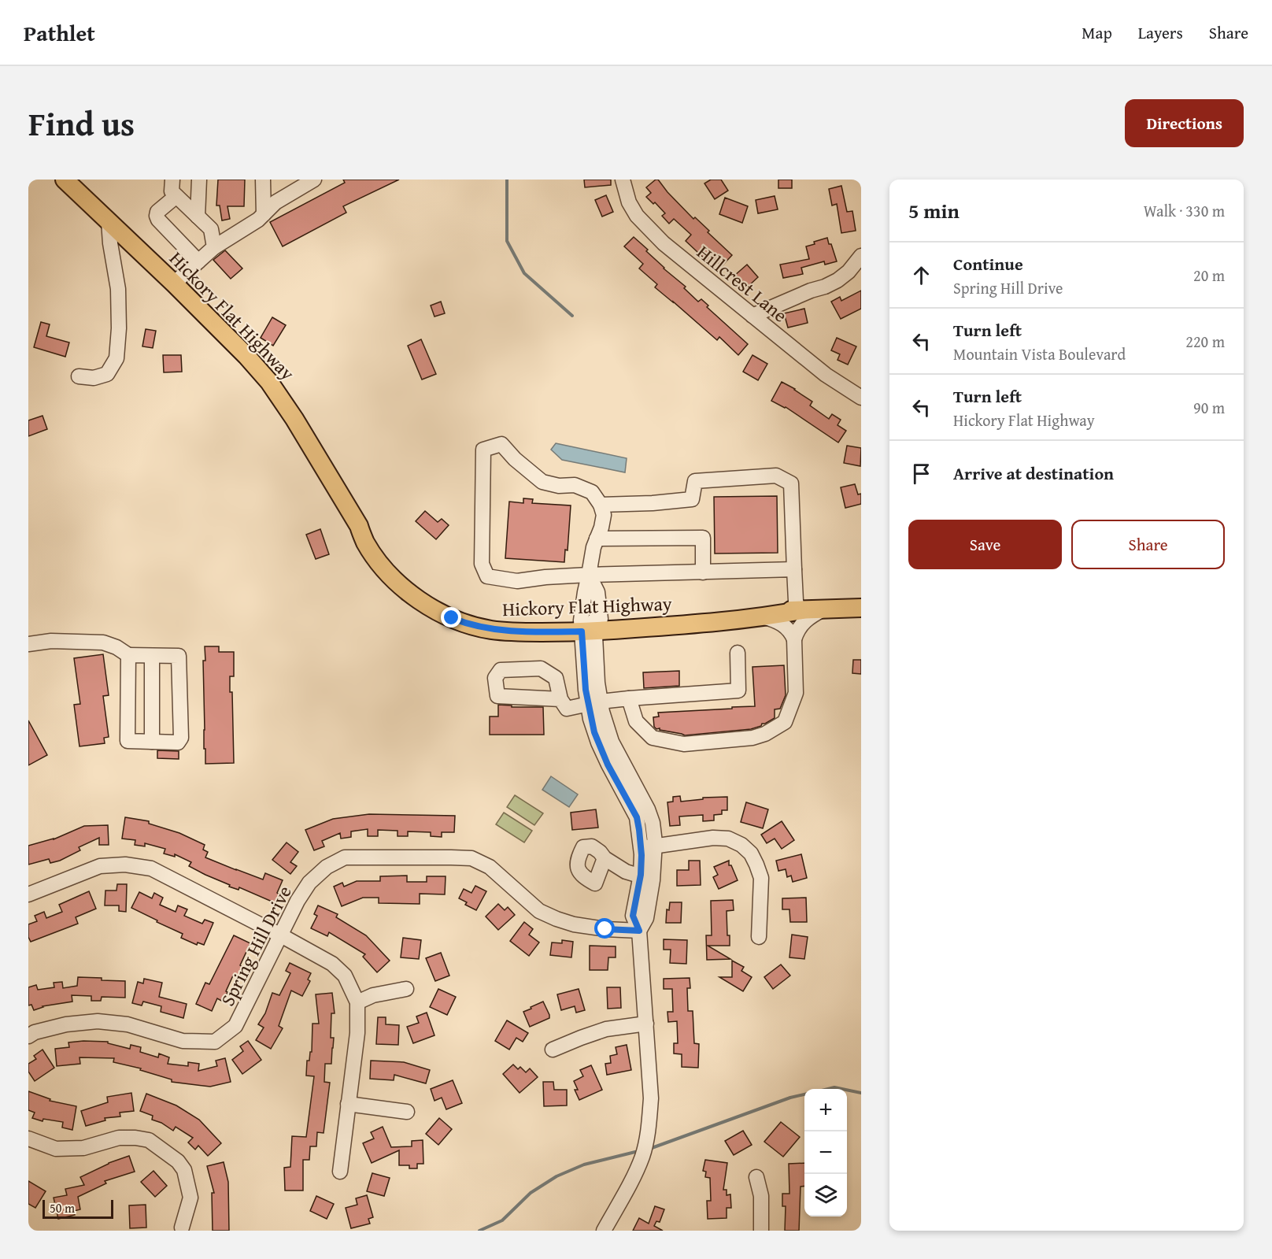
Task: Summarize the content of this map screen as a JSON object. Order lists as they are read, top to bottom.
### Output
{
  "streets": {
    "main road": ["Hickory Flat Highway"],
    "street": ["Hillcrest Lane", "Spring Hill Drive"]
  },
  "scale_bar": "50 m",
  "page": {
    "header": "Pathlet",
    "nav": ["Map", "Layers", "Share"],
    "title": "Find us",
    "buttons": [
      "Directions",
      ["Save", "Share"]
    ],
    "heading": ["5 min", "Walk · 330 m"],
    "list": [
      ["Continue", "Spring Hill Drive", "20 m"],
      ["Turn left", "Mountain Vista Boulevard", "220 m"],
      ["Turn left", "Hickory Flat Highway", "90 m"],
      "Arrive at destination"
    ],
    "map_buttons": ["+", "−"],
    "scale": "50 m"
  }
}
